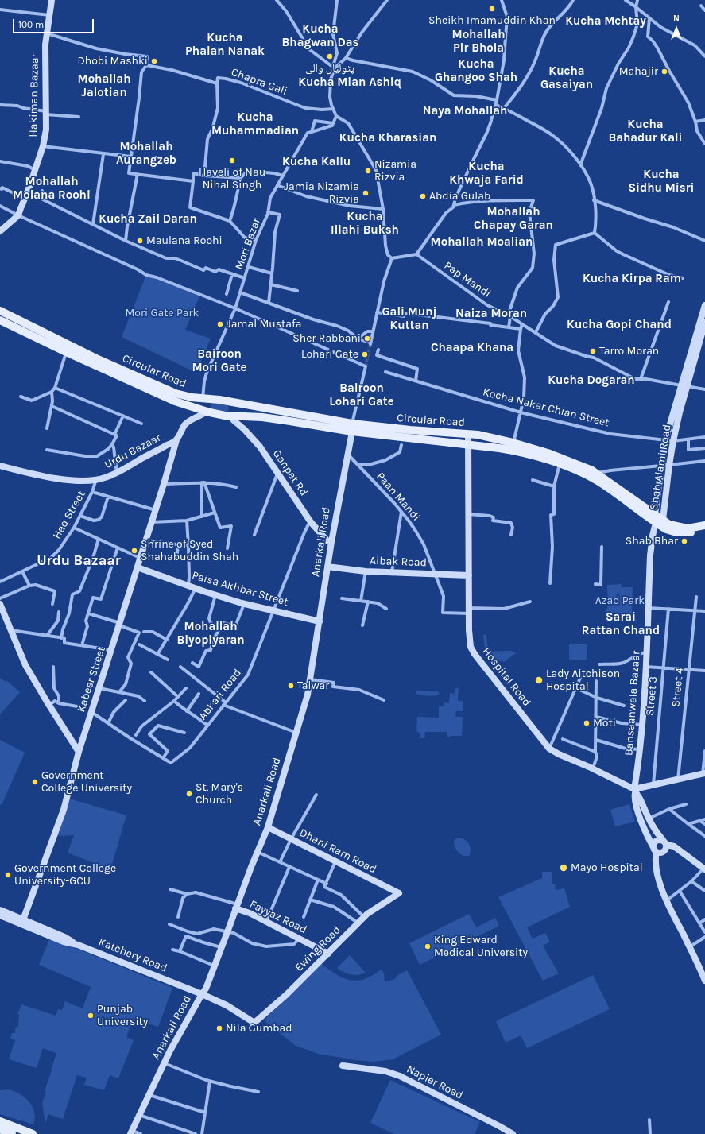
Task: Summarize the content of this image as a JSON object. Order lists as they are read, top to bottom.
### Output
{
  "streets": {
    "main road": ["Circular Road"],
    "street": [
      "Chapra Gali",
      "Hakiman Bazaar",
      "Mori Bazar",
      "Pap Mandi",
      "Kocha Nakar Chian Street",
      "Urdu Bazaar",
      "Shah Alami Road",
      "Ganpat Rd",
      "Paan Mandi",
      "Haq Street",
      "Anarkali Road",
      "Aibak Road",
      "Paisa Akhbar Street",
      "Hospital Road",
      "Kabeer Street",
      "Street 4",
      "Abkari Road",
      "Street 3",
      "Bansaanwala Bazaar",
      "Dhani Ram Road",
      "Fayyaz Road",
      "Ewing Road",
      "Katchery Road",
      "Napier Road"
    ]
  },
  "crossings": [
    ["Mori Bazar", "Circular Road"],
    ["Pap Mandi", "Shah Alami Road"],
    ["Circular Road", "Urdu Bazaar"],
    ["Circular Road", "Shah Alami Road"],
    ["Circular Road", "Ganpat Rd"],
    ["Circular Road", "Anarkali Road"],
    ["Circular Road", "Hospital Road"],
    ["Circular Road", "Bansaanwala Bazaar"],
    ["Kocha Nakar Chian Street", "Shah Alami Road"],
    ["Urdu Bazaar", "Haq Street"],
    ["Urdu Bazaar", "Kabeer Street"],
    ["Shah Alami Road", "Bansaanwala Bazaar"],
    ["Ganpat Rd", "Anarkali Road"],
    ["Ganpat Rd", "Abkari Road"],
    ["Paan Mandi", "Anarkali Road"],
    ["Paan Mandi", "Aibak Road"],
    ["Paan Mandi", "Hospital Road"],
    ["Anarkali Road", "Aibak Road"],
    ["Anarkali Road", "Paisa Akhbar Street"],
    ["Anarkali Road", "Dhani Ram Road"],
    ["Anarkali Road", "Fayyaz Road"],
    ["Anarkali Road", "Katchery Road"],
    ["Aibak Road", "Hospital Road"],
    ["Paisa Akhbar Street", "Kabeer Street"],
    ["Paisa Akhbar Street", "Abkari Road"],
    ["Hospital Road", "Bansaanwala Bazaar"],
    ["Kabeer Street", "Abkari Road"],
    ["Kabeer Street", "Katchery Road"],
    ["Dhani Ram Road", "Ewing Road"],
    ["Fayyaz Road", "Ewing Road"],
    ["Ewing Road", "Katchery Road"]
  ],
  "districts": [
    "Kucha Mehtay",
    "Kucha Bhagwan Das",
    "Mohallah Pir Bhola",
    "Kucha Phalan Nanak",
    "Kucha Ghangoo Shah",
    "Kucha Gasaiyan",
    "Mohallah Jalotian",
    "Kucha Mian Ashiq",
    "Naya Mohallah",
    "Kucha Muhammadian",
    "Kucha Bahadur Kali",
    "Kucha Kharasian",
    "Mohallah Aurangzeb",
    "Kucha Kallu",
    "Kucha Khwaja Farid",
    "Kucha Sidhu Misri",
    "Mohallah Molana Roohi",
    "Mohallah Chapay Garan",
    "Kucha Illahi Buksh",
    "Kucha Zail Daran",
    "Mohallah Moalian",
    "Kucha Kirpa Ram",
    "Gali Munj Kuttan",
    "Naiza Moran",
    "Kucha Gopi Chand",
    "Chaapa Khana",
    "Bairoon Mori Gate",
    "Kucha Dogaran",
    "Bairoon Lohari Gate",
    "Urdu Bazaar",
    "Sarai Rattan Chand",
    "Mohallah Biyopiyaran"
  ],
  "parks": ["Mori Gate Park", "Azad Park"],
  "places": [
    "Sheikh Imamuddin Khan",
    "پٹولیاں والی",
    "Dhobi Mashki",
    "Mahajir",
    "Haveli of Nau Nihal Singh",
    "Nizamia Rizvia",
    "Jamia Nizamia Rizvia",
    "Abdia Gulab",
    "Maulana Roohi",
    "Jamal Mustafa",
    "Sher Rabbani",
    "Tarro Moran",
    "Lohari Gate",
    "Shab Bhar",
    "Shrine of Syed Shahabuddin Shah",
    "Lady Aitchison Hospital",
    "Talwar",
    "Moti",
    "Government College University",
    "St. Mary's Church",
    "Mayo Hospital",
    "Government College University-GCU",
    "King Edward Medical University",
    "Punjab University",
    "Nila Gumbad"
  ],
  "scale_bar": "100 m",
  "north": "top"
}
